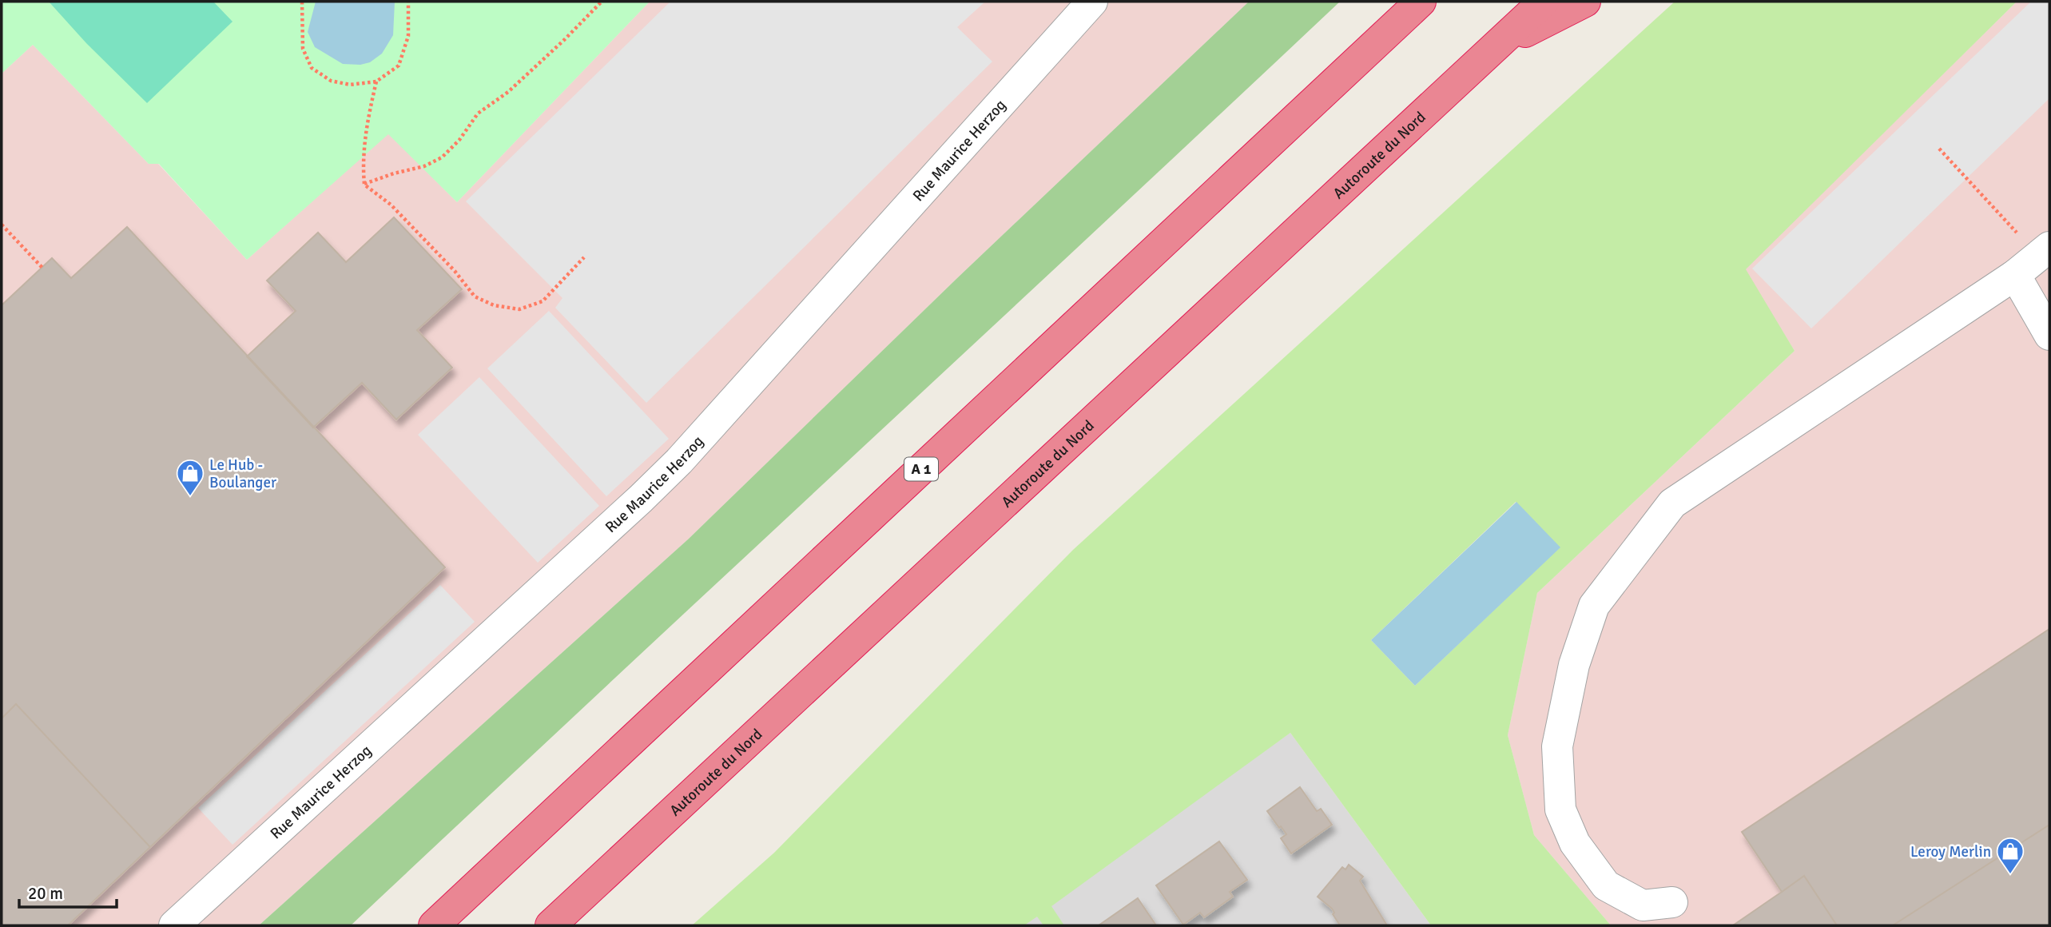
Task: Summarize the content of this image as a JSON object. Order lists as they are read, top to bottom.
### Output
{
  "streets": {
    "highway": ["Autoroute du Nord", "A 1"],
    "street": ["Rue Maurice Herzog"]
  },
  "places": {
    "shop": ["Le Hub - Boulanger", "Leroy Merlin"]
  },
  "scale_bar": "20 m"
}
